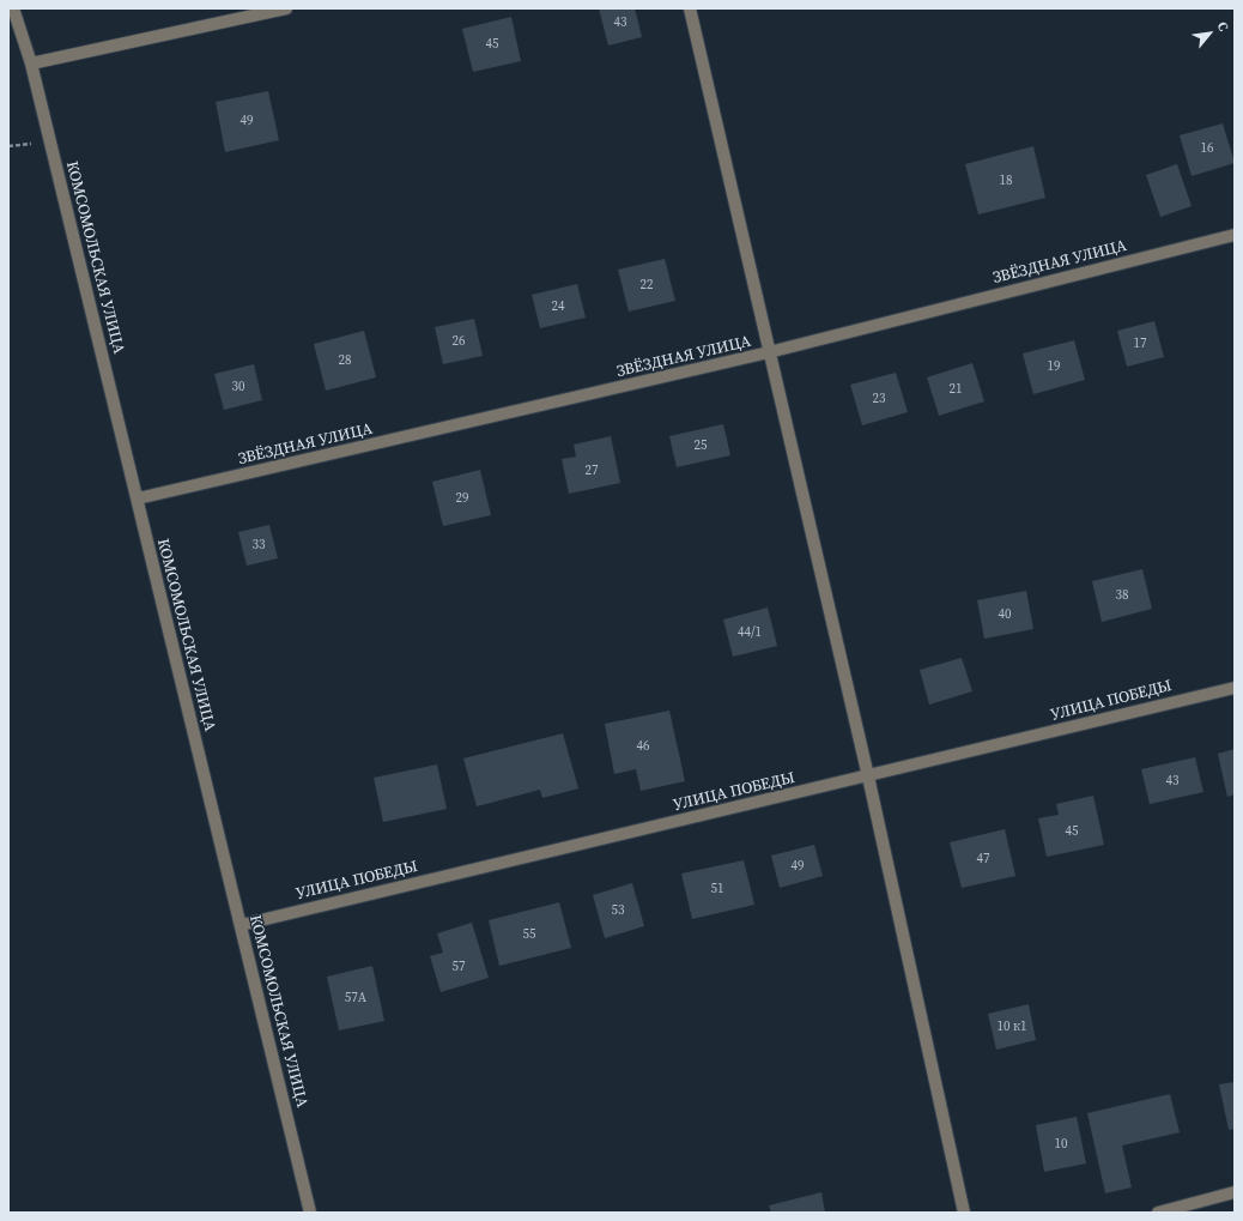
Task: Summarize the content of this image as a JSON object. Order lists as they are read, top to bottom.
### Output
{
  "streets": {
    "street": ["КОМСОМОЛЬСКАЯ УЛИЦА", "ЗВЁЗДНАЯ УЛИЦА", "УЛИЦА ПОБЕДЫ"]
  },
  "crossings": [
    ["КОМСОМОЛЬСКАЯ УЛИЦА", "ЗВЁЗДНАЯ УЛИЦА"],
    ["КОМСОМОЛЬСКАЯ УЛИЦА", "УЛИЦА ПОБЕДЫ"]
  ],
  "house_numbers": [
    "43",
    "45",
    "49",
    "16",
    "18",
    "22",
    "24",
    "26",
    "17",
    "28",
    "19",
    "30",
    "21",
    "23",
    "25",
    "27",
    "29",
    "33",
    "38",
    "40",
    "44/1",
    "46",
    "43",
    "45",
    "47",
    "49",
    "51",
    "53",
    "55",
    "57",
    "57А",
    "10 к1",
    "10"
  ],
  "north": "top right"
}
